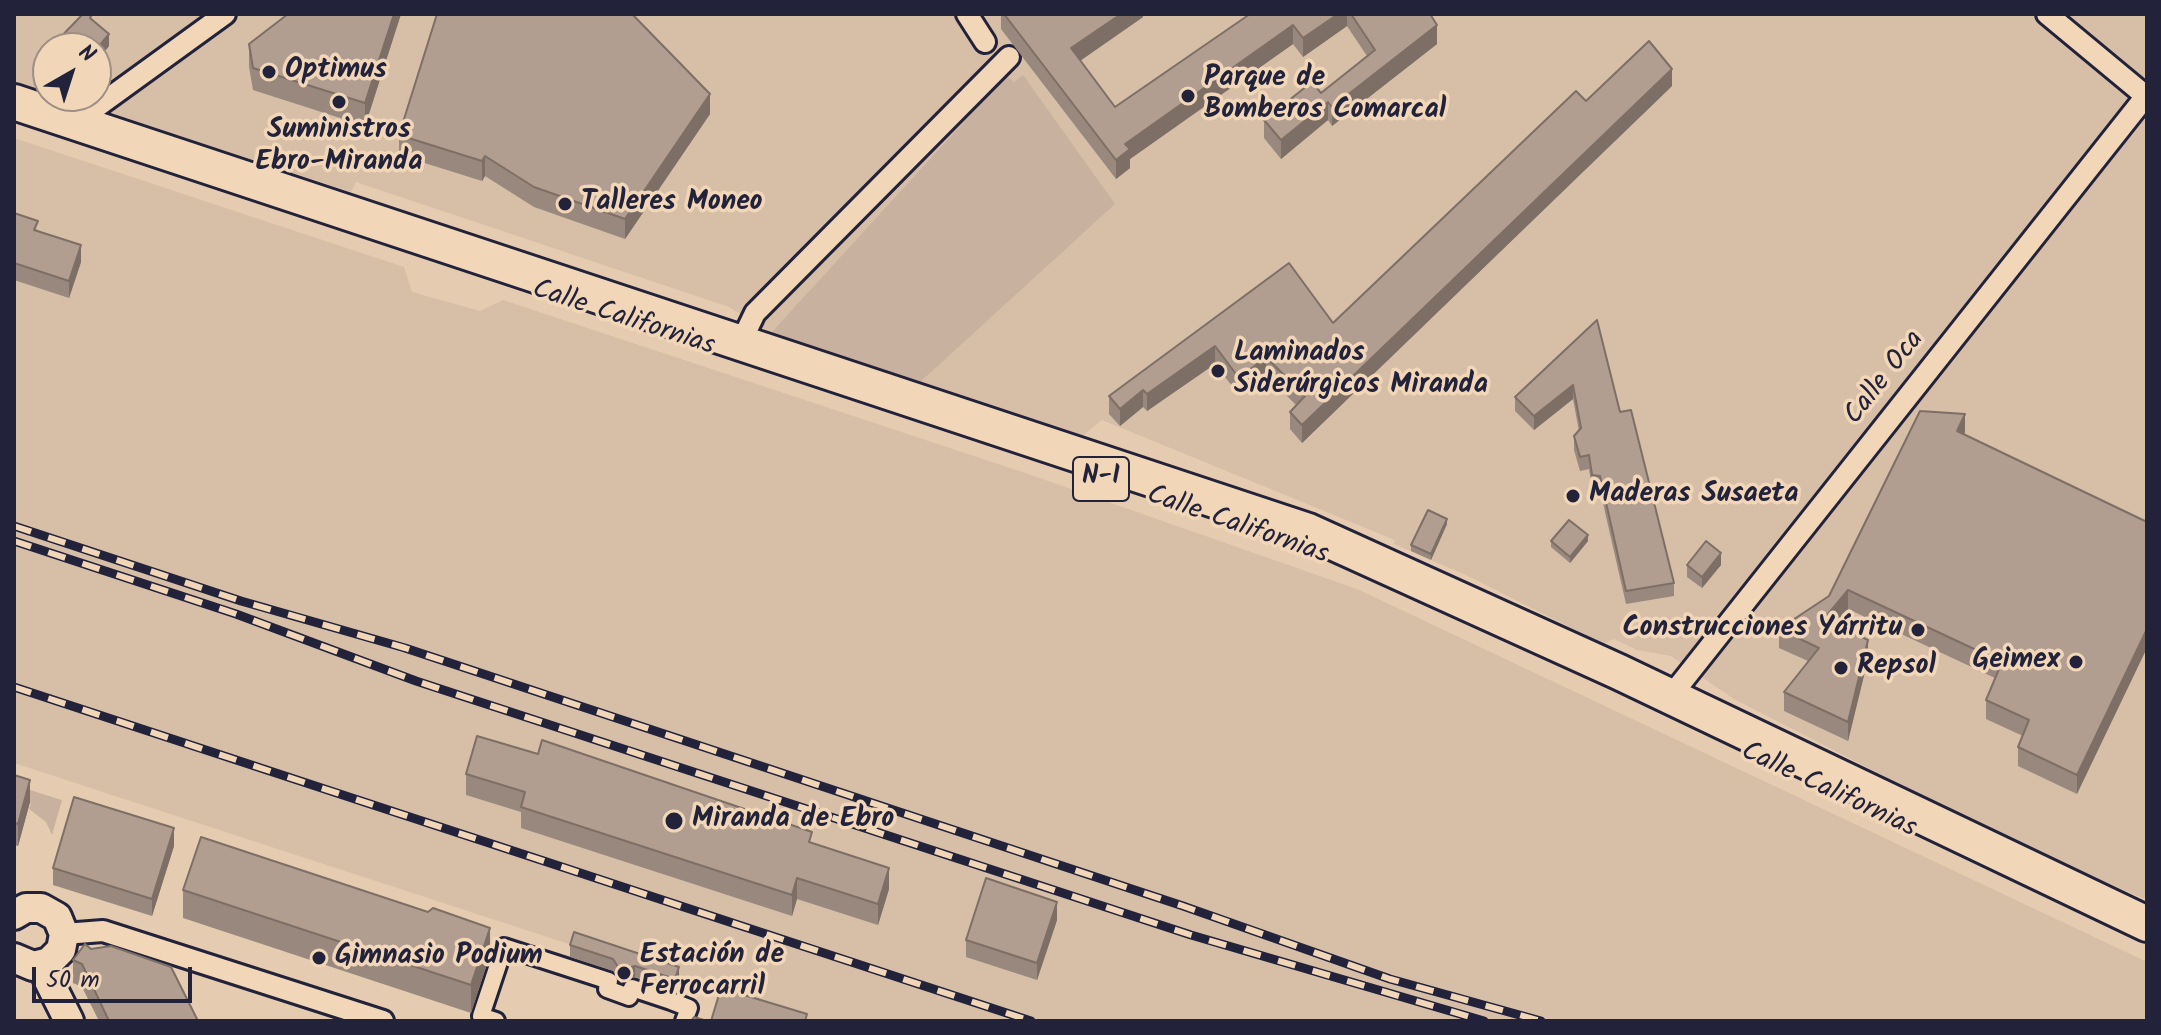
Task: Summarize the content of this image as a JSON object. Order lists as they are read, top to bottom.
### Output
{
  "streets": {
    "highway": ["Calle Californias", "N-I"],
    "street": ["Calle Oca"]
  },
  "crossings": [
    ["Calle Californias", "Calle Oca"]
  ],
  "places": [
    "Optimus",
    "Parque de Bomberos Comarcal",
    "Suministros Ebro-Miranda",
    "Talleres Moneo",
    "Laminados Siderúrgicos Miranda",
    "Maderas Susaeta",
    "Construcciones Yárritu",
    "Geimex",
    "Repsol",
    "Miranda de Ebro",
    "Gimnasio Podium",
    "Estación de Ferrocarril"
  ],
  "scale_bar": "50 m",
  "north": "top right"
}
